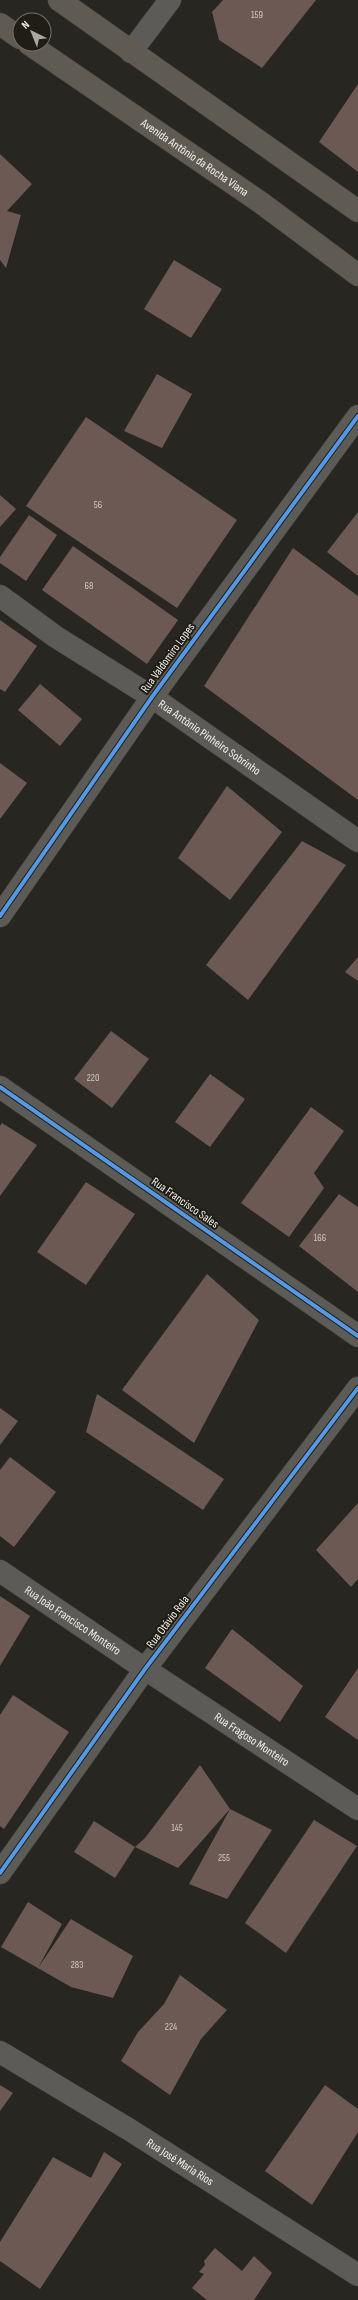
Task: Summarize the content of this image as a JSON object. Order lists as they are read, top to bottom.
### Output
{
  "streets": {
    "main road": ["Avenida Antônio da Rocha Viana"],
    "street": [
      "Rua Valdomiro Lopes",
      "Rua Antônio Pinheiro Sobrinho",
      "Rua Francisco Sales",
      "Rua João Francisco Monteiro",
      "Rua Otávio Rola",
      "Rua Fragoso Monteiro",
      "Rua José Maria Rios"
    ]
  },
  "crossings": [
    ["Rua Valdomiro Lopes", "Rua Antônio Pinheiro Sobrinho"],
    ["Rua João Francisco Monteiro", "Rua Otávio Rola"],
    ["Rua João Francisco Monteiro", "Rua Fragoso Monteiro"],
    ["Rua Otávio Rola", "Rua Fragoso Monteiro"]
  ],
  "house_numbers": [
    "159",
    "56",
    "68",
    "220",
    "166",
    "145",
    "255",
    "283",
    "224"
  ],
  "north": "top left"
}
